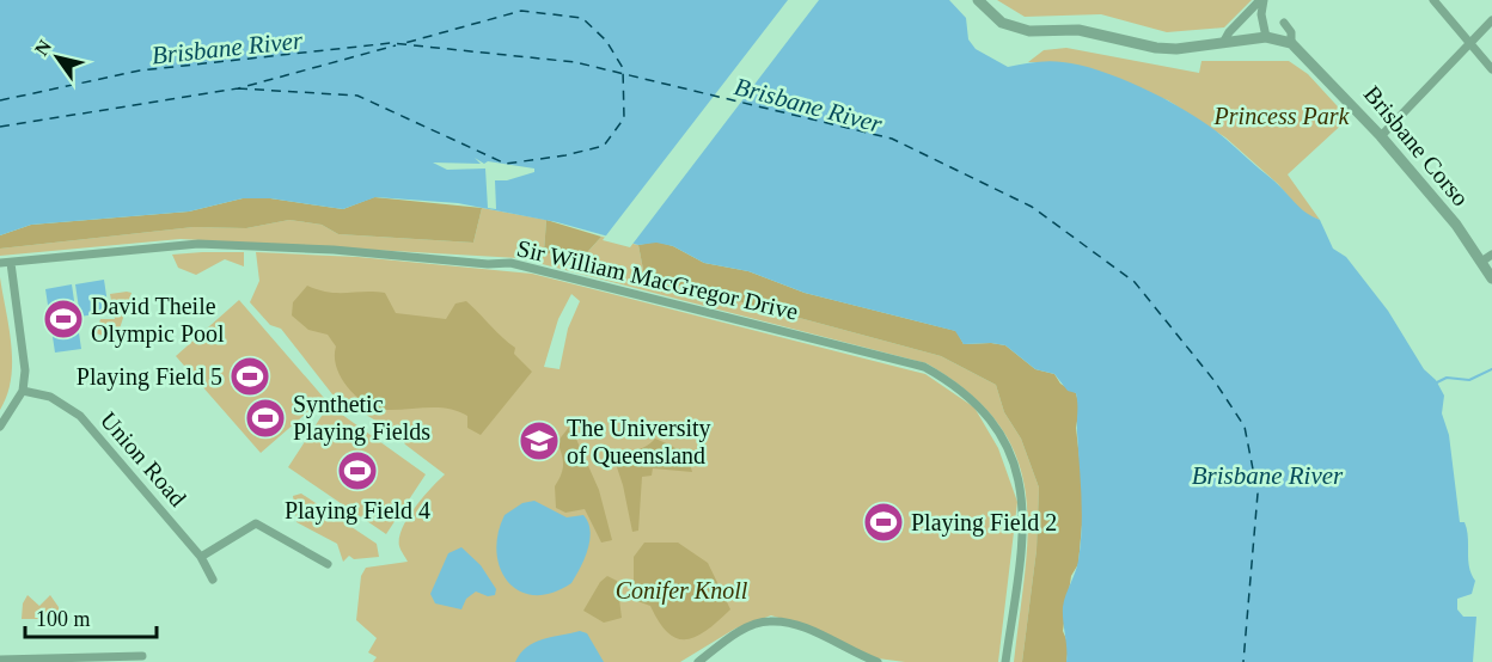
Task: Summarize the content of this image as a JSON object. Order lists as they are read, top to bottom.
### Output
{
  "streets": {
    "street": ["Brisbane Corso", "Sir William MacGregor Drive", "Union Road"]
  },
  "water": ["Brisbane River"],
  "parks": ["Princess Park", "Conifer Knoll"],
  "places": {
    "sports": [
      "David Theile Olympic Pool",
      "Playing Field 5",
      "Synthetic Playing Fields",
      "Playing Field 4",
      "Playing Field 2"
    ],
    "school or university": ["The University of Queensland"]
  },
  "scale_bar": "100 m",
  "north": "top left"
}
